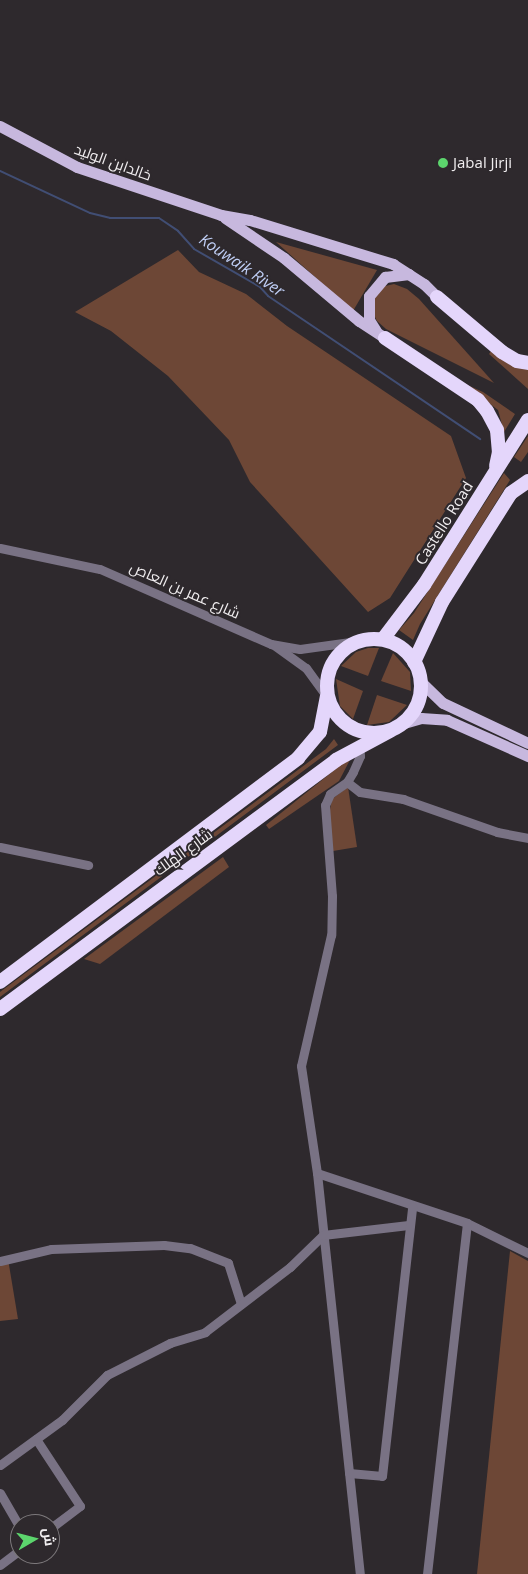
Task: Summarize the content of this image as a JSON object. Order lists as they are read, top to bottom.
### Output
{
  "streets": {
    "highway": ["Castello Road", "شارع الهلك"],
    "main road": ["خالدابن الوليد"],
    "street": ["شارع عمر بن العاص"]
  },
  "crossings": [
    ["Castello Road", "شارع عمر بن العاص"],
    ["Castello Road", "شارع الهلك"],
    ["شارع عمر بن العاص", "شارع الهلك"]
  ],
  "water": ["Kouwaik River"],
  "places": ["Jabal Jirji"],
  "north": "right"
}
